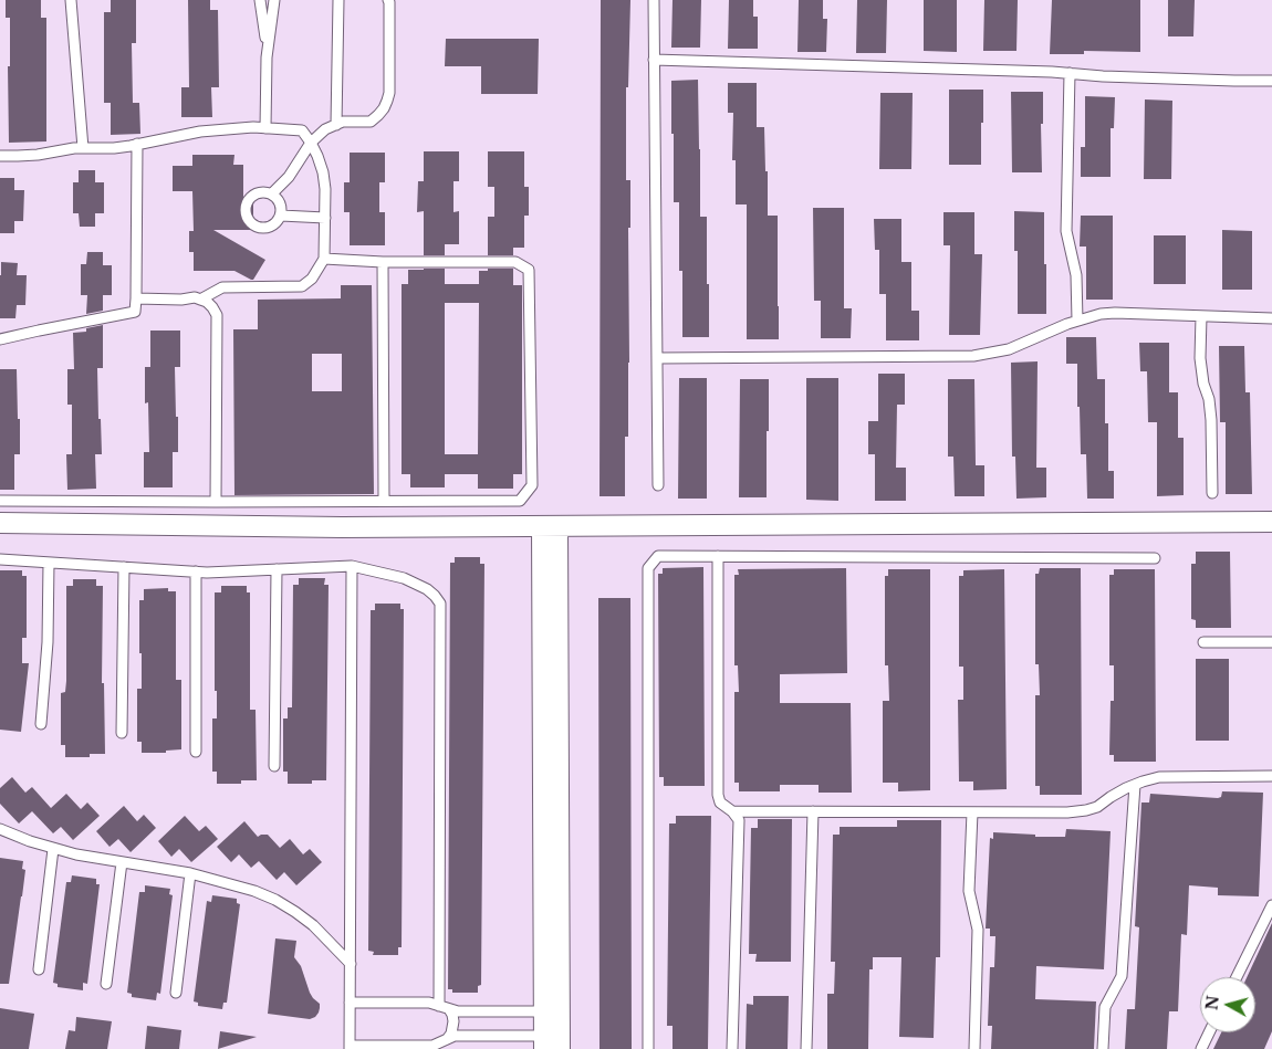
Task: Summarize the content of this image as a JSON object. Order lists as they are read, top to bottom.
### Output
{
  "north": "left"
}
